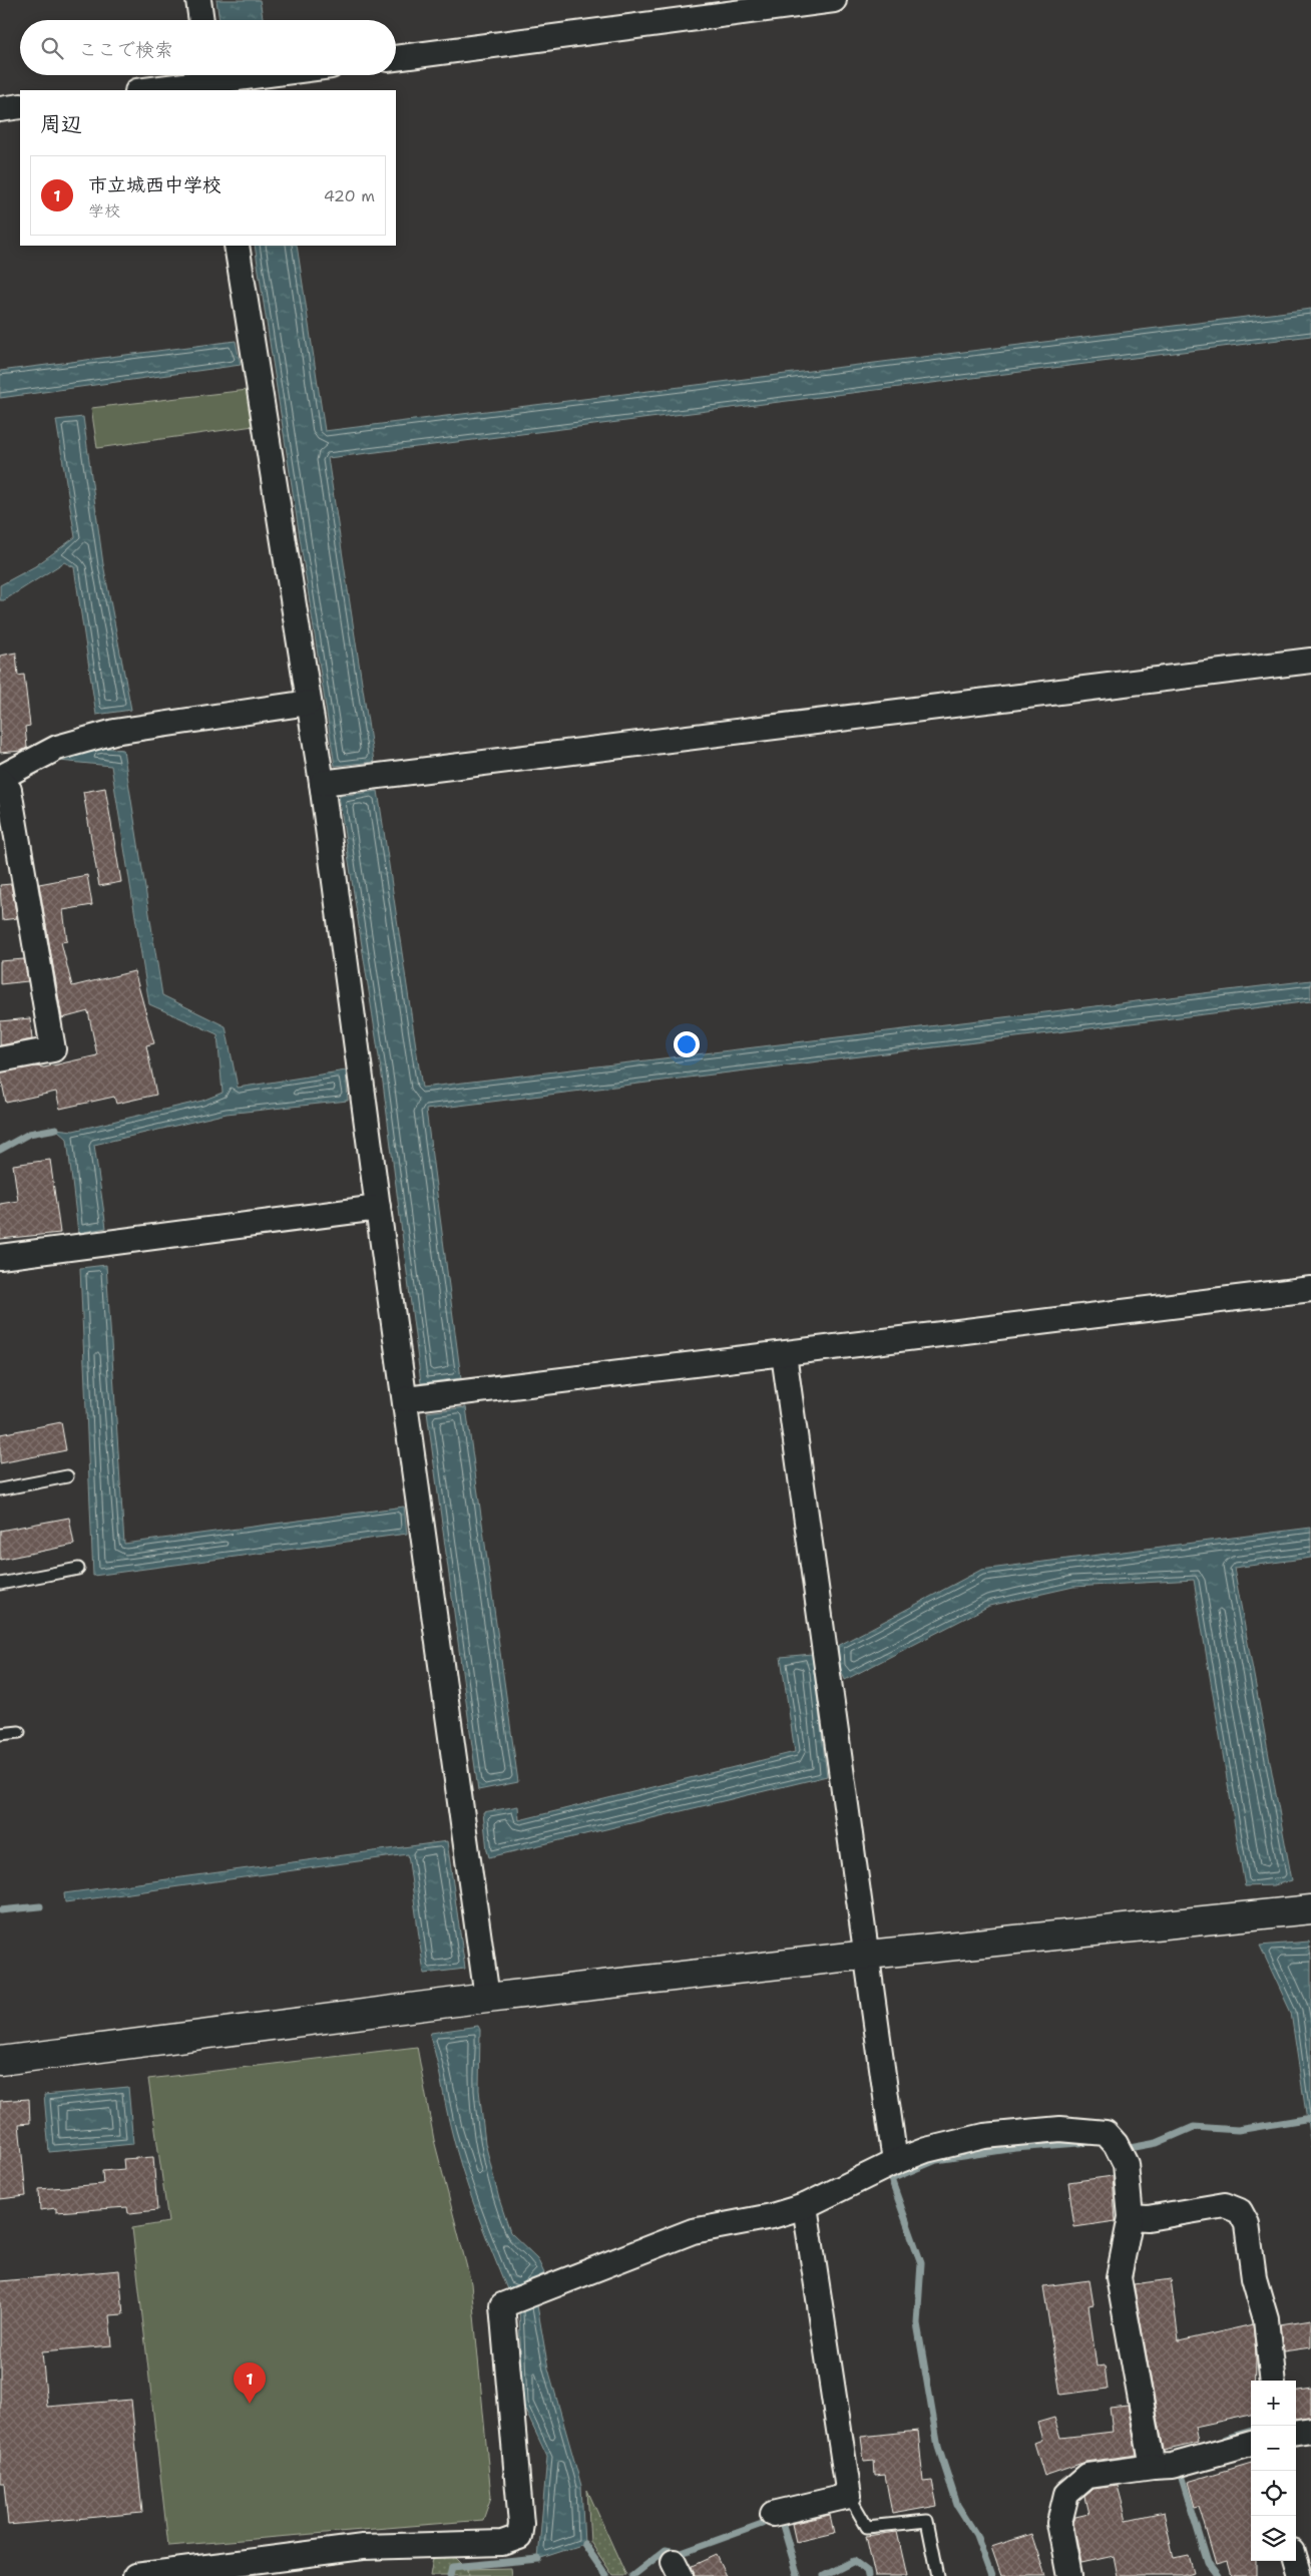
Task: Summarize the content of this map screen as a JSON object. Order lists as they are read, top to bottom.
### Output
{
  "page": {
    "search": "ここで検索",
    "heading": "周辺",
    "list": [
      {
        "mark": "1",
        "name": "市立城西中学校",
        "note": "学校",
        "value": "420 m"
      }
    ],
    "pins": "1",
    "map_buttons": ["+", "−"]
  }
}
